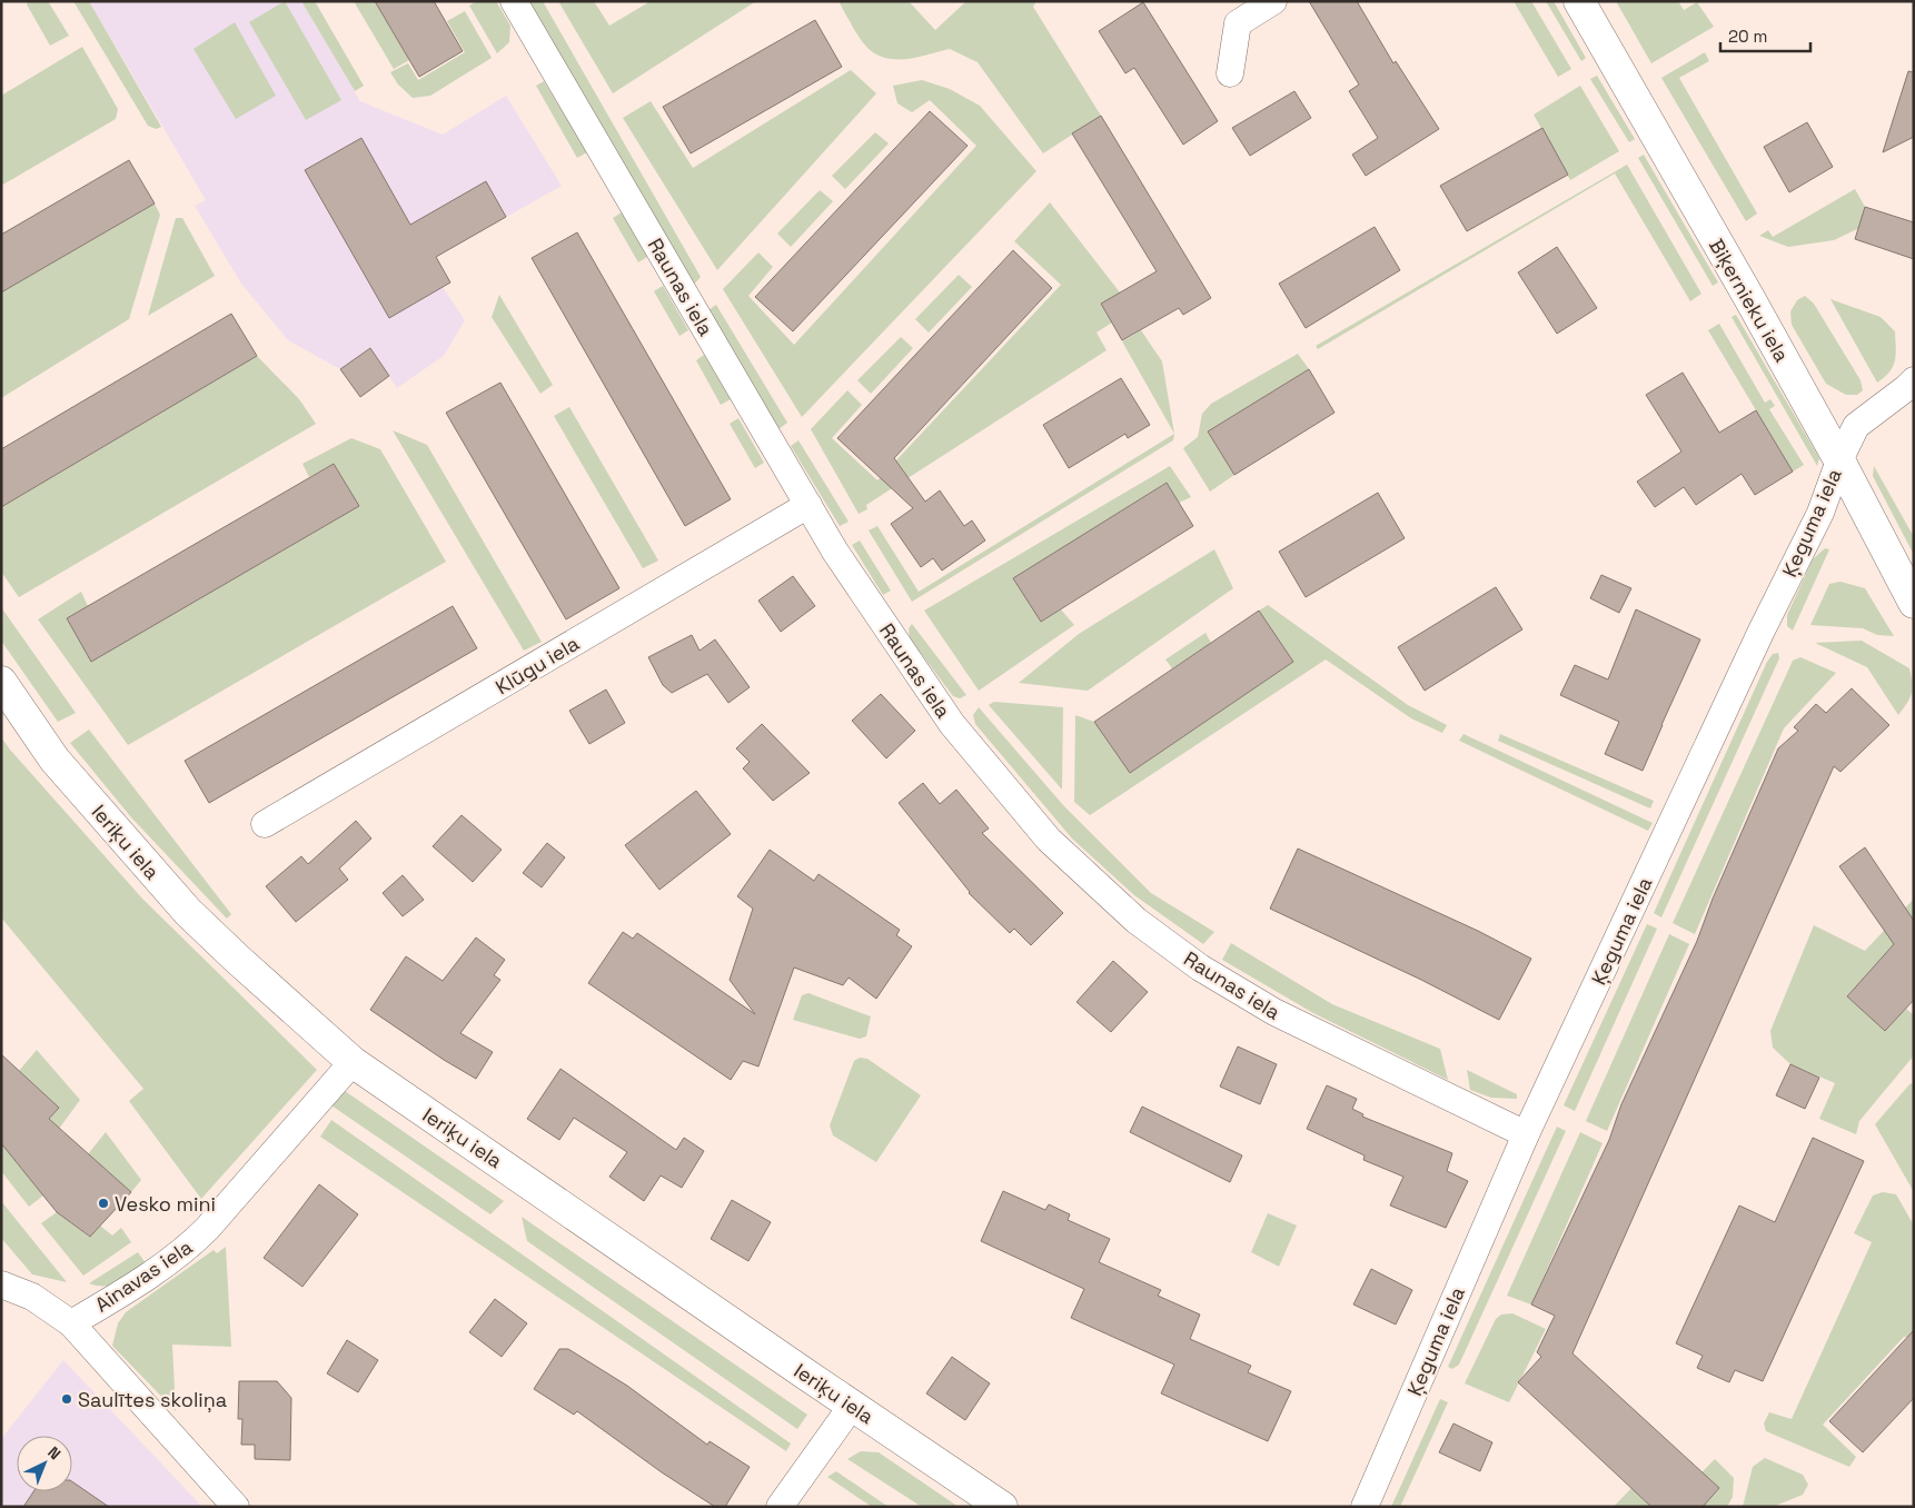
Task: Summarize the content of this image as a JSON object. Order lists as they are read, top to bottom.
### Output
{
  "streets": {
    "street": [
      "Raunas iela",
      "Biķernieku iela",
      "Ķeguma iela",
      "Klūgu iela",
      "Ieriķu iela",
      "Ainavas iela"
    ]
  },
  "crossings": [
    ["Raunas iela", "Ķeguma iela"],
    ["Raunas iela", "Klūgu iela"],
    ["Biķernieku iela", "Ķeguma iela"],
    ["Ieriķu iela", "Ainavas iela"]
  ],
  "places": ["Vesko mini", "Saulītes skoliņa"],
  "scale_bar": "20 m",
  "north": "top right"
}
